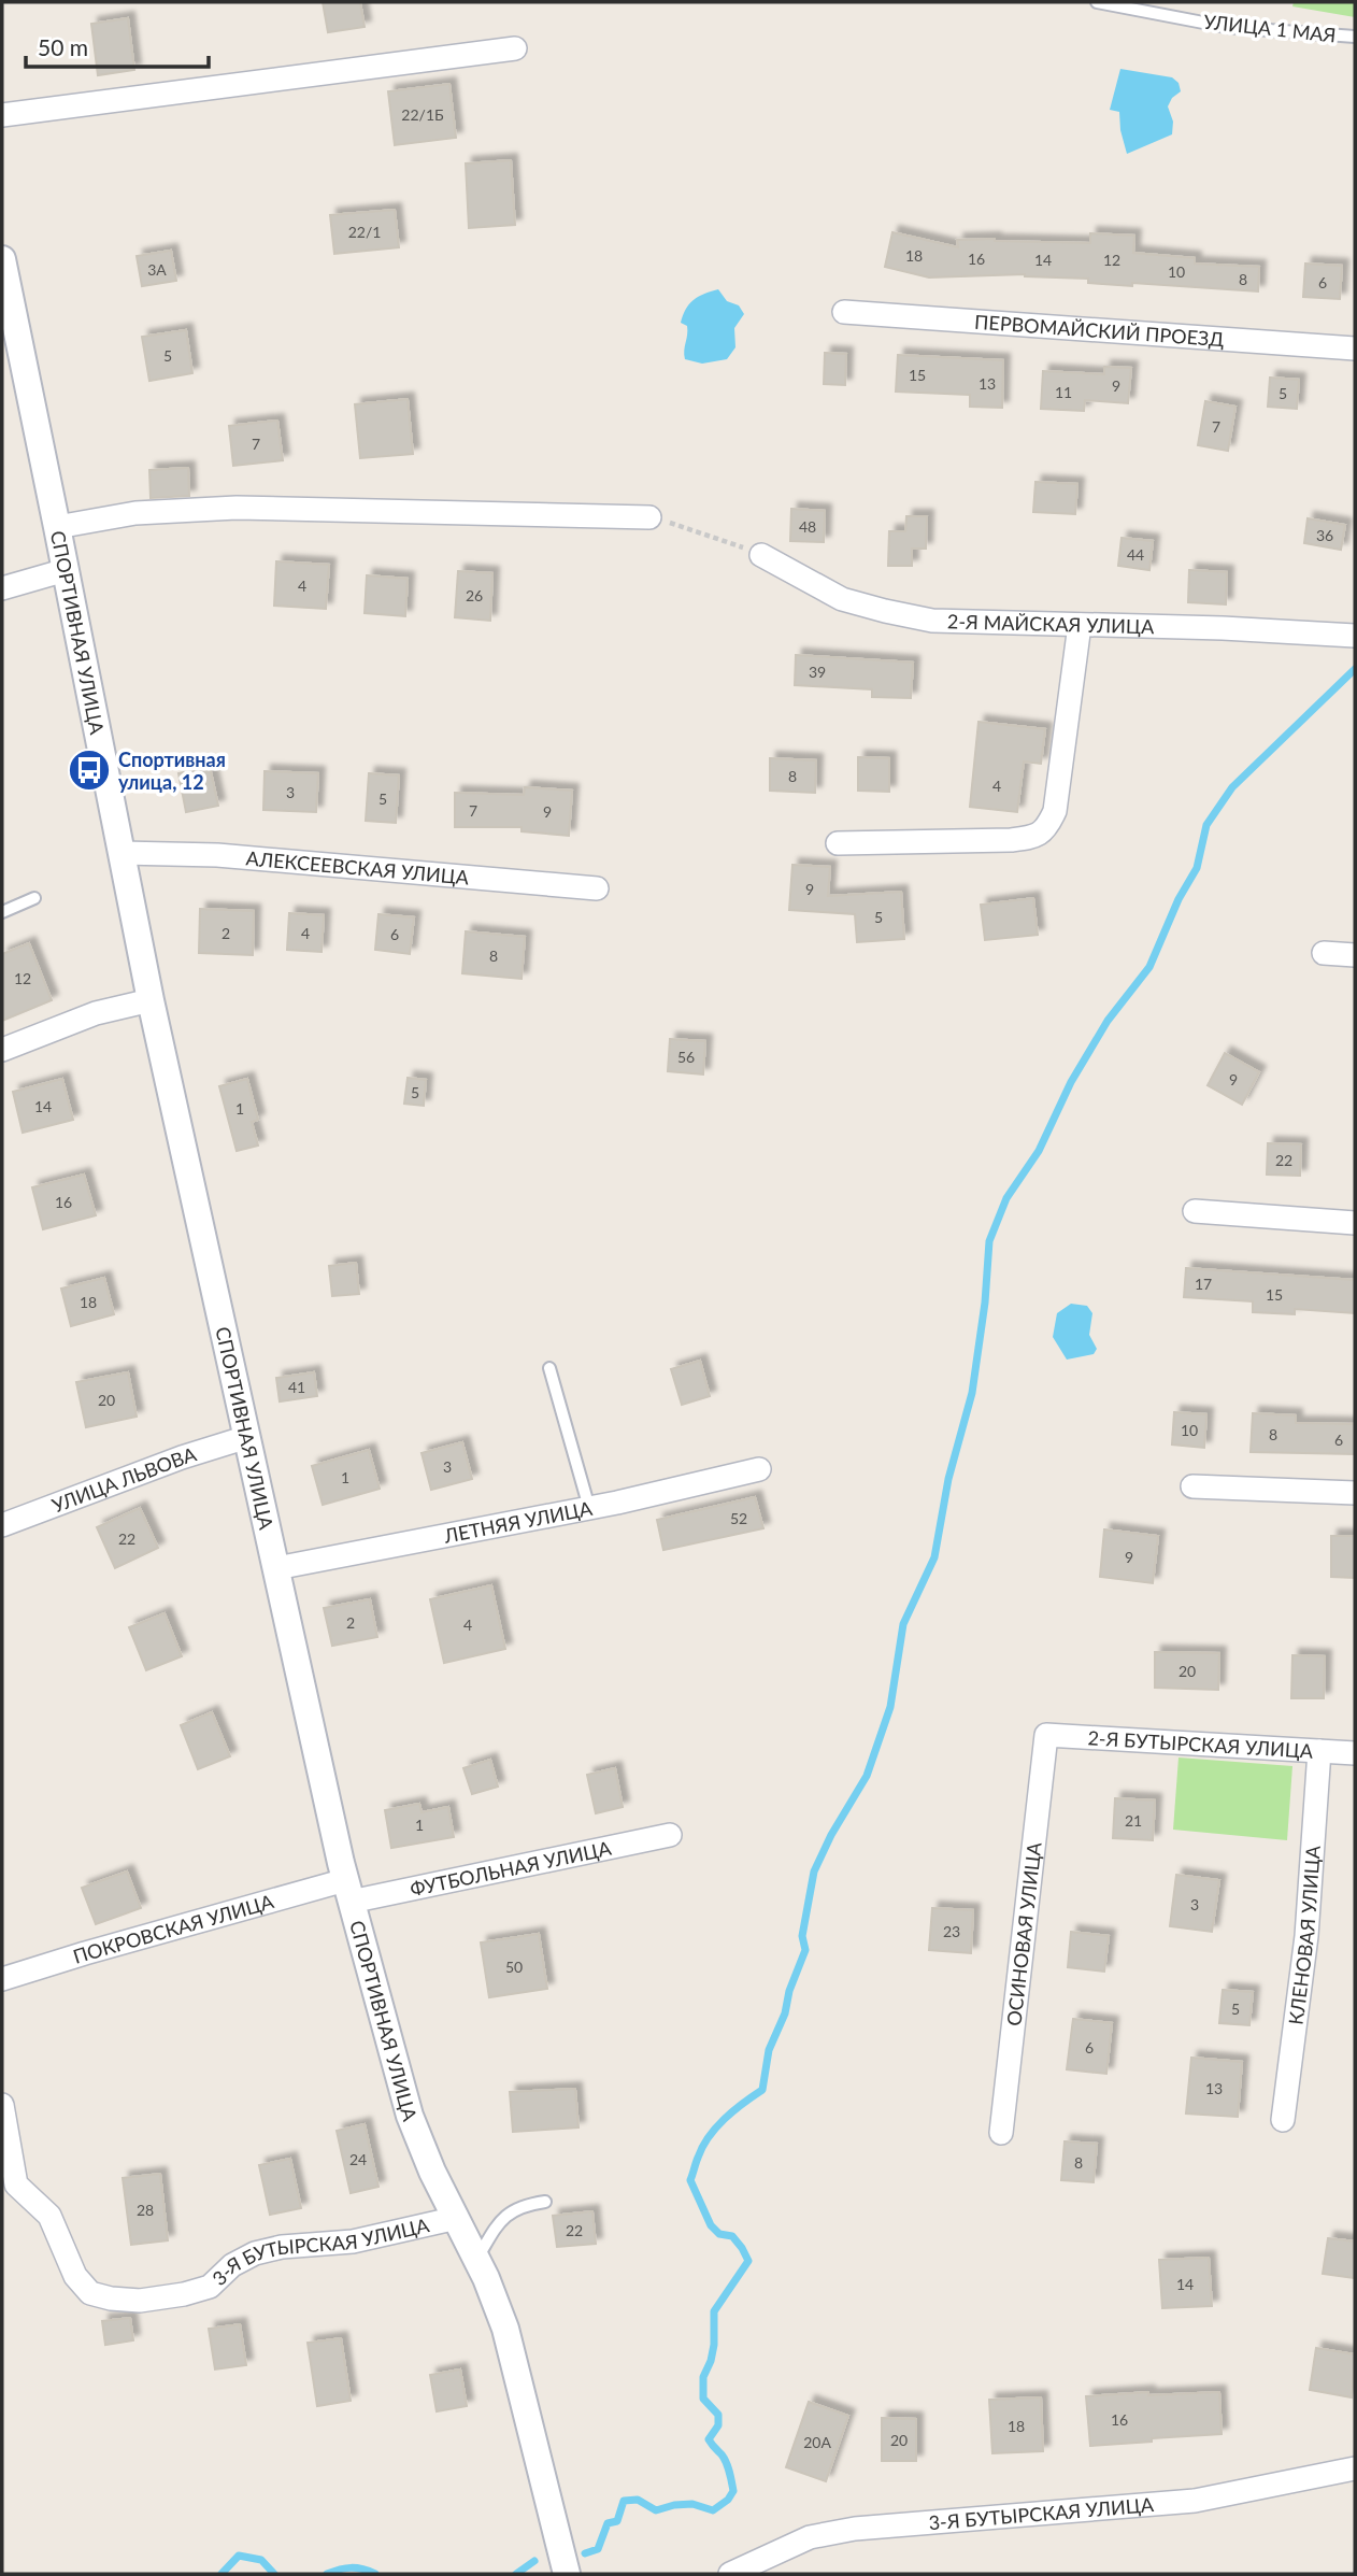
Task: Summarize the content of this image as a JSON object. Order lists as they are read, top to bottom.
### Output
{
  "streets": {
    "street": [
      "ПЕРВОМАЙСКИЙ ПРОЕЗД",
      "2-Я МАЙСКАЯ УЛИЦА",
      "СПОРТИВНАЯ УЛИЦА",
      "АЛЕКСЕЕВСКАЯ УЛИЦА",
      "УЛИЦА ЛЬВОВА",
      "ЛЕТНЯЯ УЛИЦА",
      "2-Я БУТЫРСКАЯ УЛИЦА",
      "ФУТБОЛЬНАЯ УЛИЦА",
      "ПОКРОВСКАЯ УЛИЦА",
      "ОСИНОВАЯ УЛИЦА",
      "КЛЕНОВАЯ УЛИЦА",
      "3-Я БУТЫРСКАЯ УЛИЦА"
    ],
    "lane": ["УЛИЦА 1 МАЯ"]
  },
  "crossings": [
    ["СПОРТИВНАЯ УЛИЦА", "АЛЕКСЕЕВСКАЯ УЛИЦА"],
    ["СПОРТИВНАЯ УЛИЦА", "УЛИЦА ЛЬВОВА"],
    ["СПОРТИВНАЯ УЛИЦА", "ЛЕТНЯЯ УЛИЦА"],
    ["СПОРТИВНАЯ УЛИЦА", "ФУТБОЛЬНАЯ УЛИЦА"],
    ["СПОРТИВНАЯ УЛИЦА", "ПОКРОВСКАЯ УЛИЦА"],
    ["СПОРТИВНАЯ УЛИЦА", "3-Я БУТЫРСКАЯ УЛИЦА"],
    ["2-Я БУТЫРСКАЯ УЛИЦА", "ОСИНОВАЯ УЛИЦА"],
    ["2-Я БУТЫРСКАЯ УЛИЦА", "КЛЕНОВАЯ УЛИЦА"],
    ["ФУТБОЛЬНАЯ УЛИЦА", "ПОКРОВСКАЯ УЛИЦА"]
  ],
  "places": {
    "bus stop": ["Спортивная улица, 12"]
  },
  "house_numbers": [
    "22/1Б",
    "22/1",
    "18",
    "16",
    "14",
    "12",
    "3А",
    "10",
    "8",
    "6",
    "5",
    "15",
    "13",
    "9",
    "11",
    "5",
    "7",
    "7",
    "48",
    "36",
    "44",
    "4",
    "26",
    "39",
    "8",
    "4",
    "3",
    "5",
    "7",
    "9",
    "9",
    "5",
    "2",
    "4",
    "6",
    "8",
    "12",
    "56",
    "9",
    "5",
    "14",
    "1",
    "22",
    "16",
    "17",
    "15",
    "18",
    "41",
    "20",
    "10",
    "8",
    "6",
    "3",
    "1",
    "52",
    "22",
    "9",
    "2",
    "4",
    "20",
    "21",
    "1",
    "3",
    "23",
    "50",
    "5",
    "6",
    "13",
    "24",
    "8",
    "28",
    "22",
    "14",
    "16",
    "18",
    "20",
    "20А"
  ],
  "scale_bar": "50 m"
}
